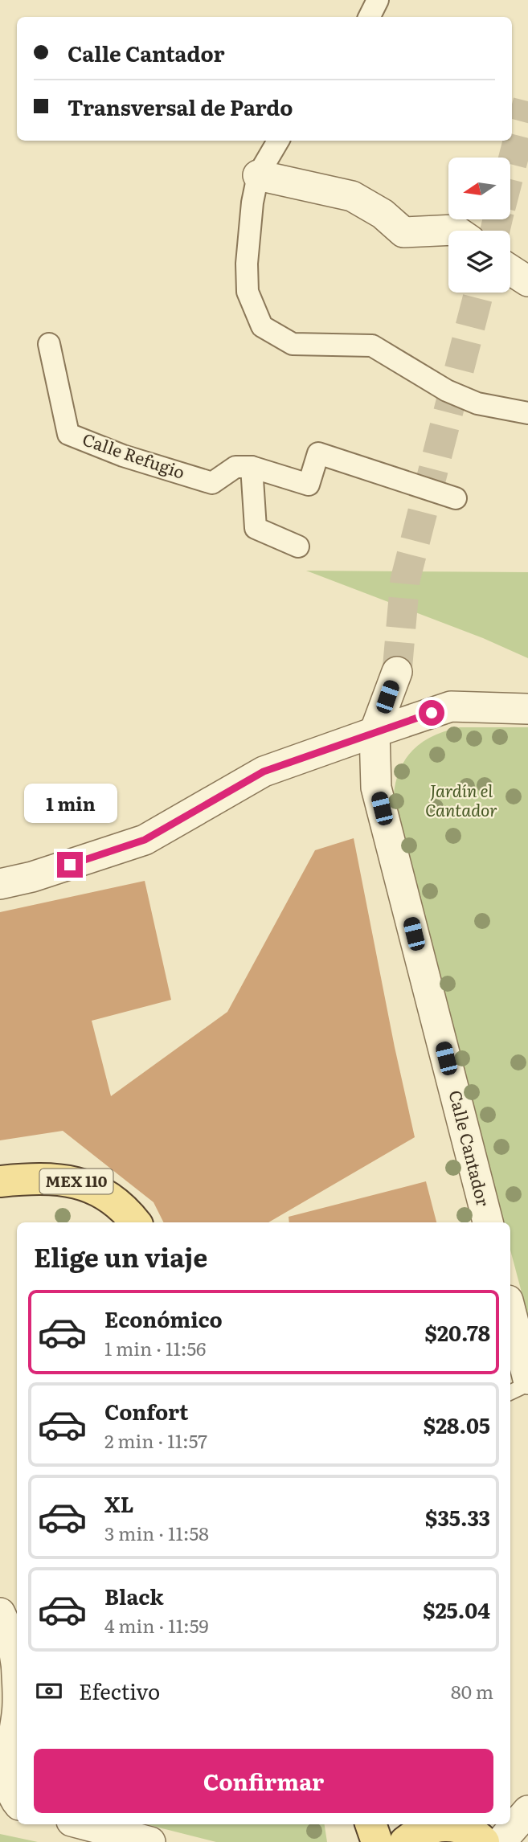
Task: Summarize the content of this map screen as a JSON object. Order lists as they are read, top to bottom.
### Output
{
  "streets": {
    "main road": ["MEX 110"],
    "street": ["Calle Refugio", "Calle Cantador"]
  },
  "parks": ["Jardín el Cantador"],
  "north": "left",
  "page": {
    "banner": ["Calle Cantador", "Transversal de Pardo"],
    "bubble": "1 min",
    "heading": "Elige un viaje",
    "list": [
      {
        "name": "Económico",
        "note": "1 min · 11:56",
        "value": "$20.78"
      },
      {
        "name": "Confort",
        "note": "2 min · 11:57",
        "value": "$28.05"
      },
      {
        "name": "XL",
        "note": "3 min · 11:58",
        "value": "$35.33"
      },
      {
        "name": "Black",
        "note": "4 min · 11:59",
        "value": "$25.04"
      }
    ],
    "pay": ["Efectivo", "80 m"],
    "buttons": "Confirmar"
  }
}
